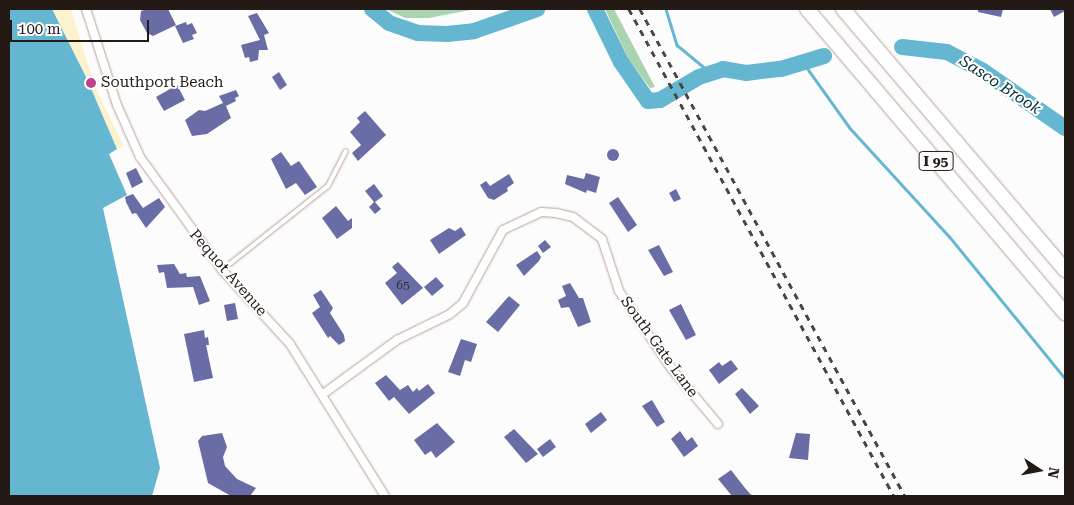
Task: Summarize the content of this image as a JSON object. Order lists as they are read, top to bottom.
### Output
{
  "streets": {
    "highway": ["I 95"],
    "street": ["Pequot Avenue", "South Gate Lane"]
  },
  "crossings": [
    ["Pequot Avenue", "South Gate Lane"]
  ],
  "water": ["Sasco Brook"],
  "places": ["Southport Beach"],
  "house_numbers": ["65"],
  "scale_bar": "100 m",
  "north": "right"
}
